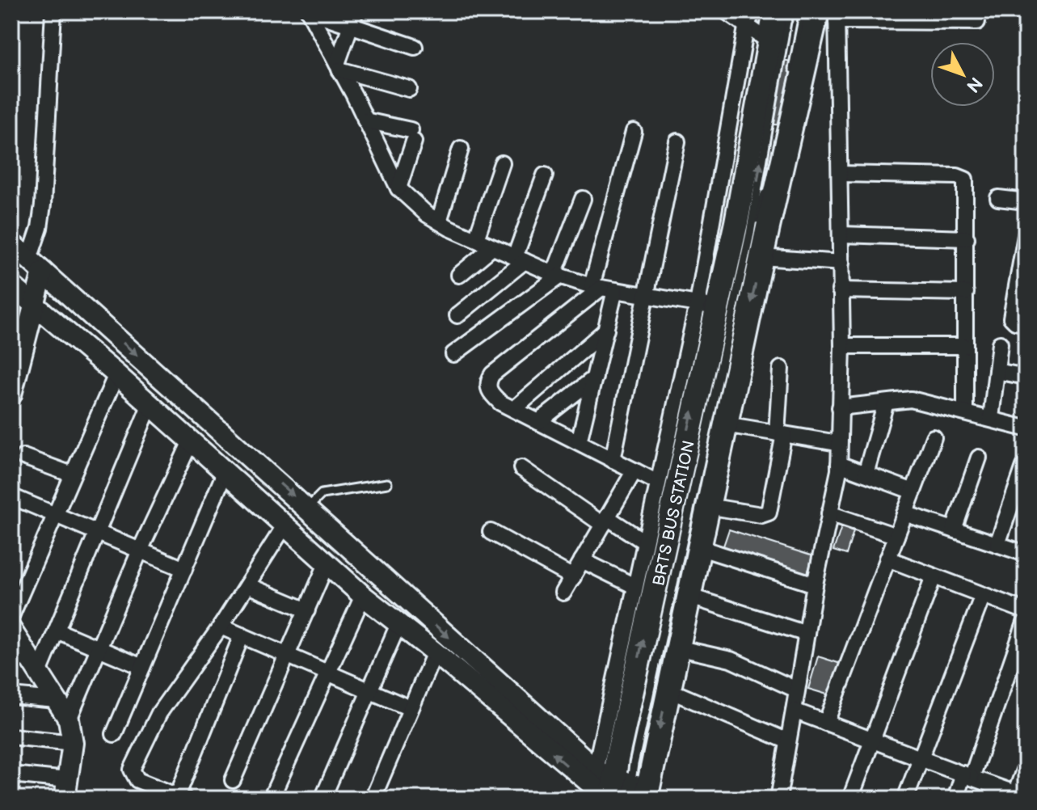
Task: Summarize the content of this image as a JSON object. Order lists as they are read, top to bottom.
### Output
{
  "streets": {
    "lane": ["BRTS BUS STATION"]
  },
  "north": "bottom right"
}
